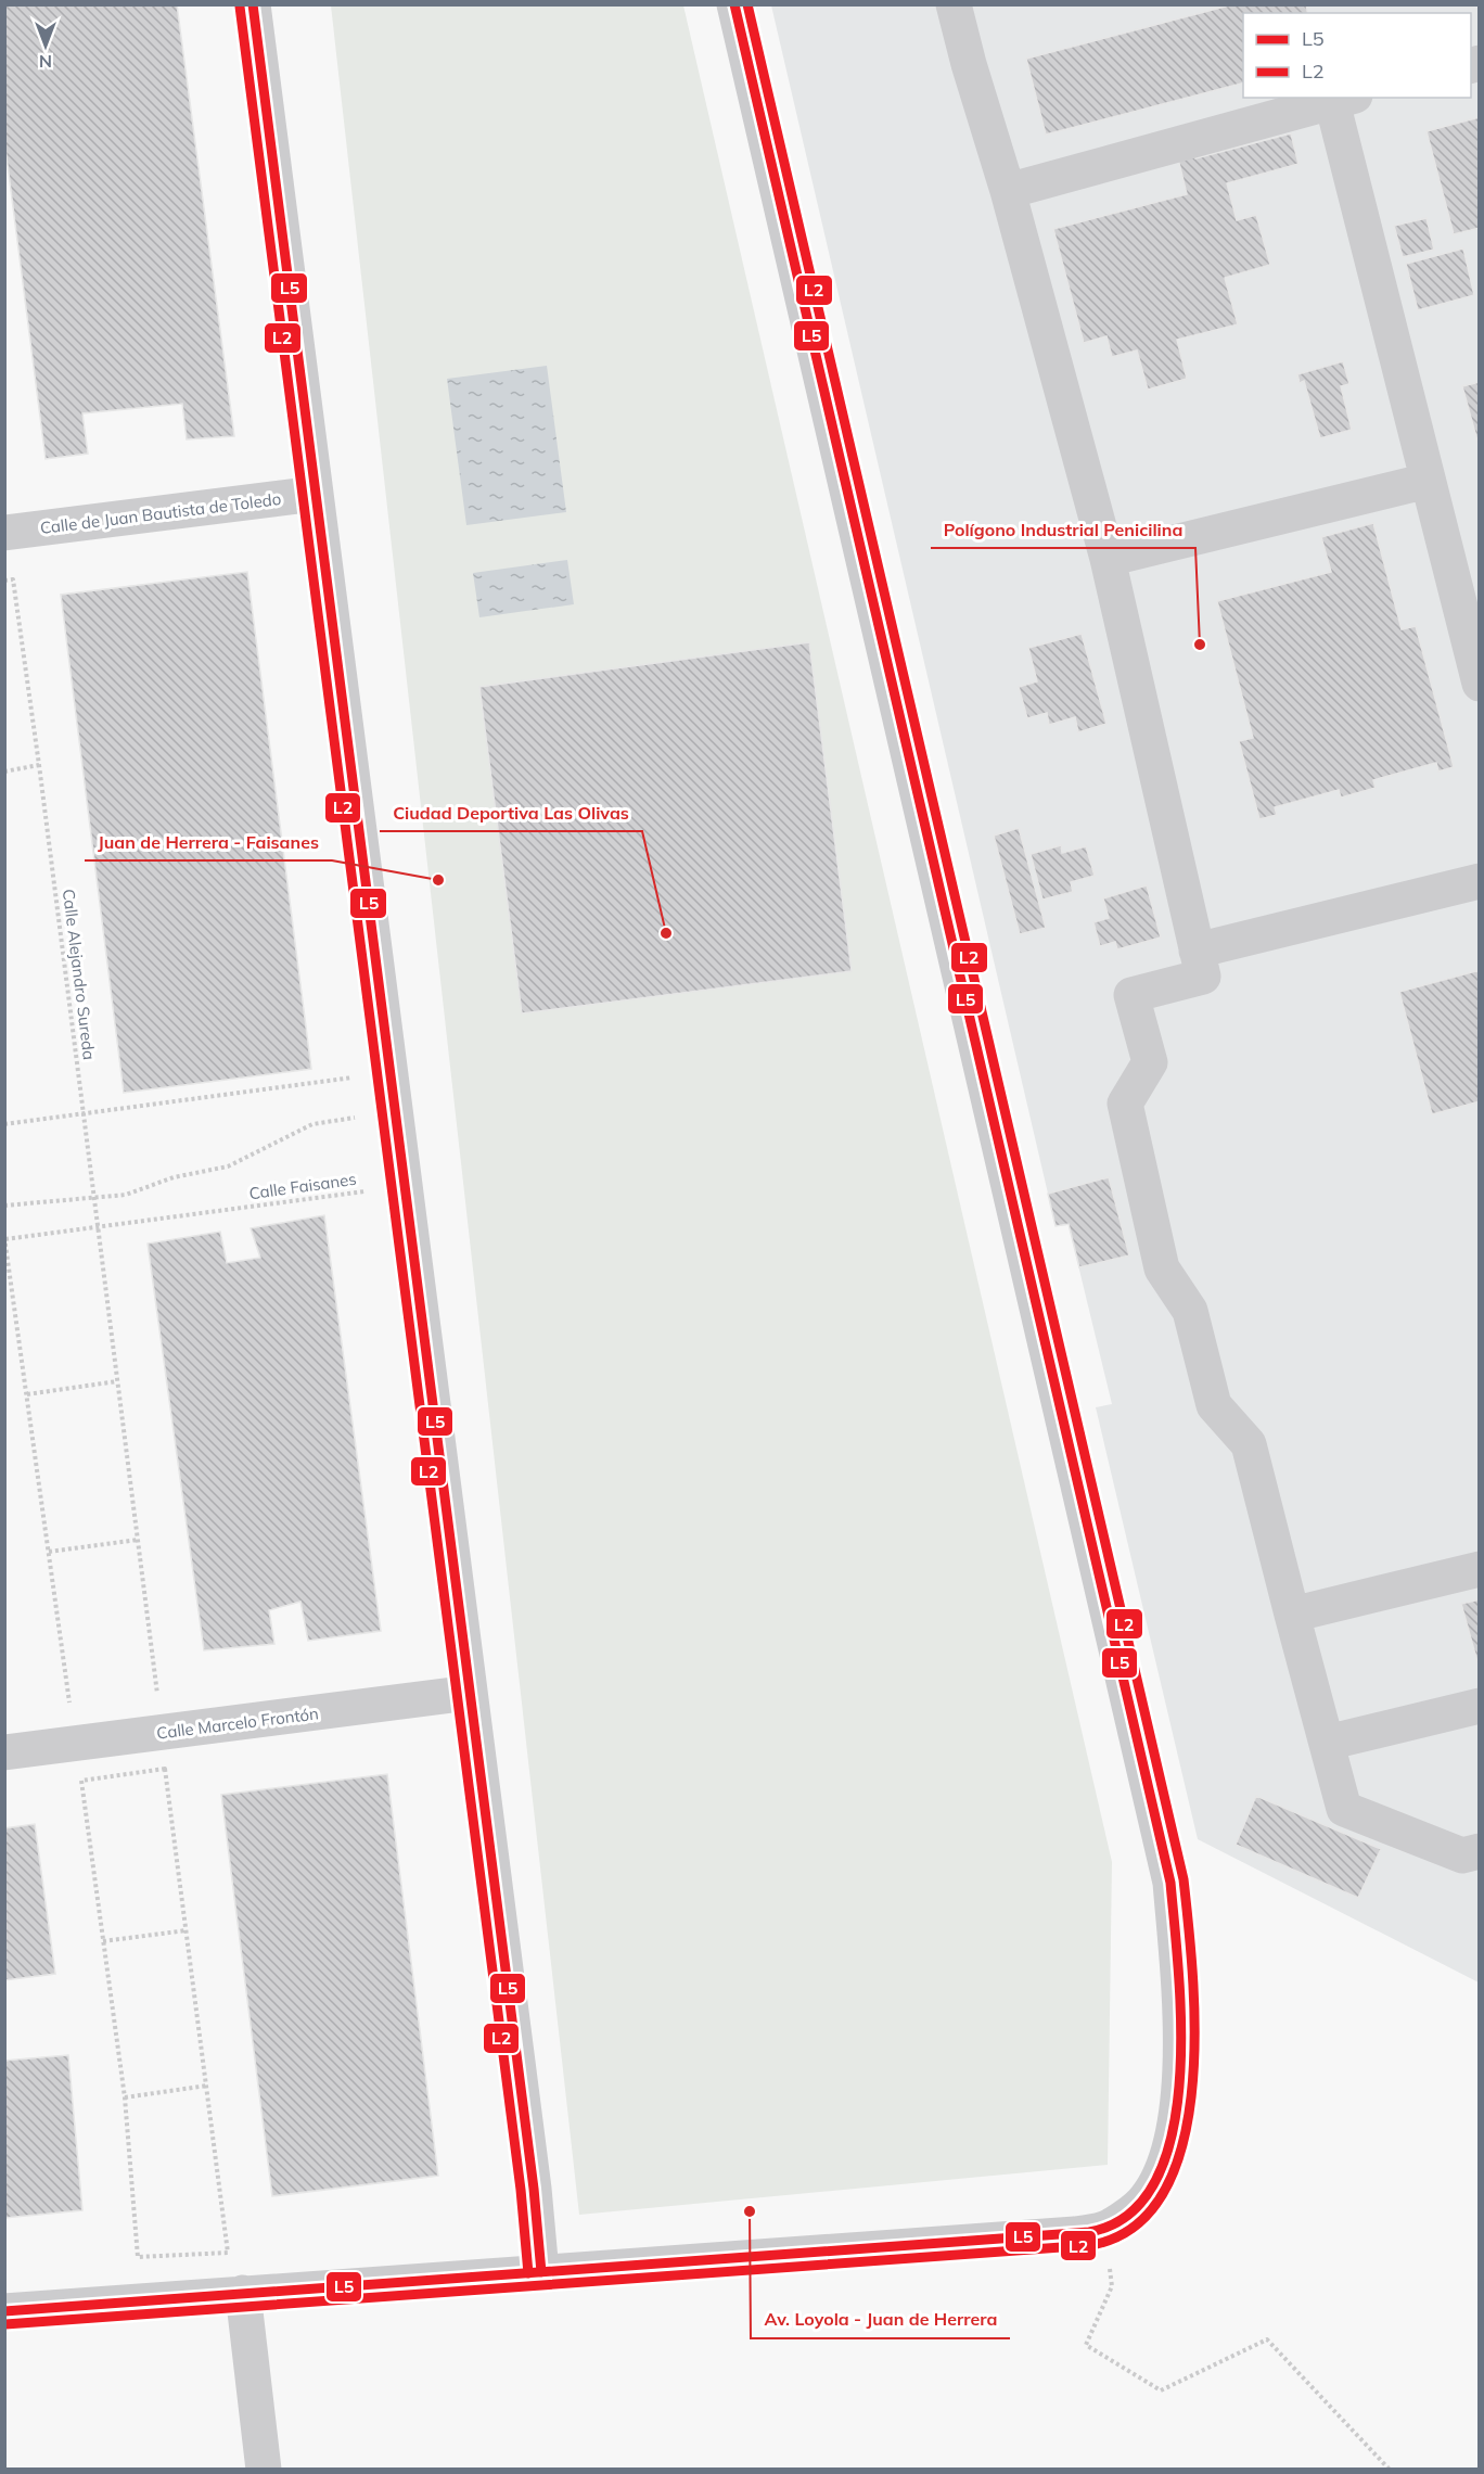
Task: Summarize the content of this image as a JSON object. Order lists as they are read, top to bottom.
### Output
{
  "streets": {
    "street": ["Calle de Juan Bautista de Toledo", "Calle Marcelo Frontón"],
    "path": ["Calle Alejandro Sureda", "Calle Faisanes"]
  },
  "crossings": [
    ["Calle Alejandro Sureda", "Calle Faisanes"]
  ],
  "places": [
    "Polígono Industrial Penicilina",
    "Juan de Herrera - Faisanes",
    "Ciudad Deportiva Las Olivas",
    "Av. Loyola - Juan de Herrera"
  ],
  "lines": ["transit line L5", "transit line L2"],
  "legend": ["L5", "L2"],
  "north": "bottom"
}
